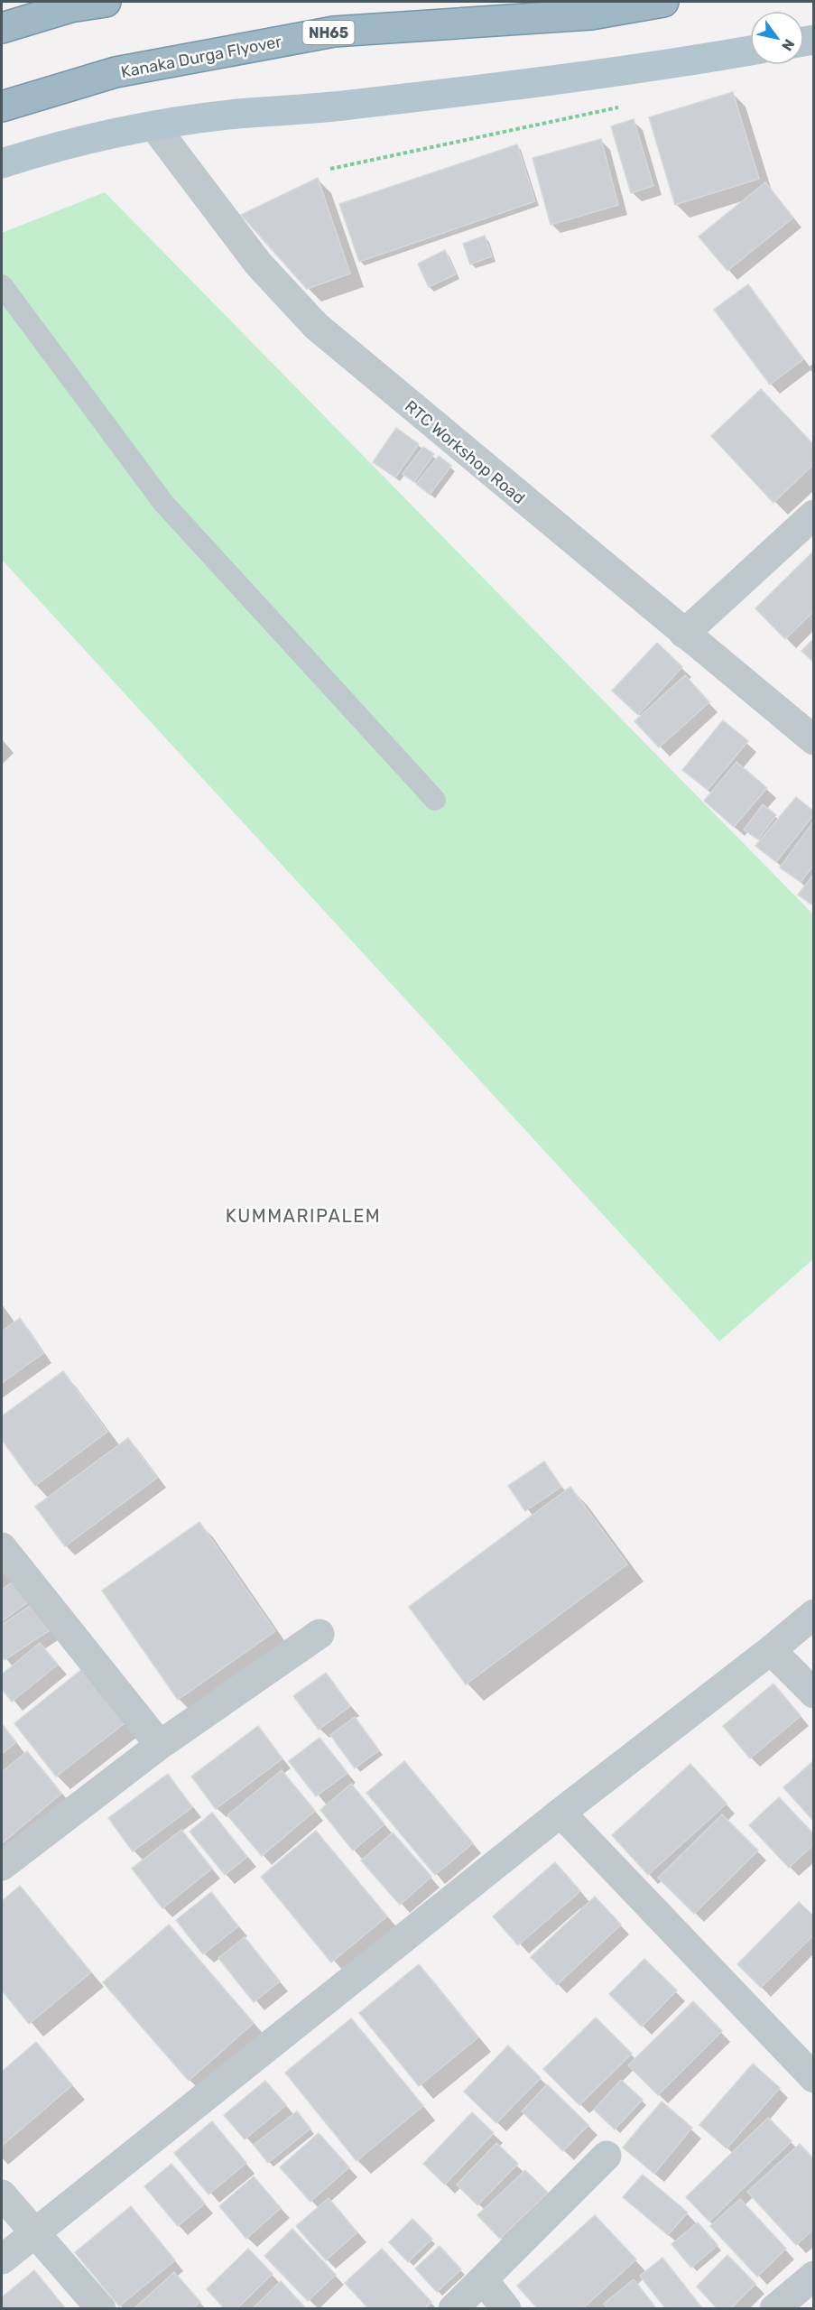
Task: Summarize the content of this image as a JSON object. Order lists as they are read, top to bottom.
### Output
{
  "streets": {
    "highway": ["NH65", "Kanaka Durga Flyover"],
    "street": ["RTC Workshop Road"]
  },
  "districts": ["KUMMARIPALEM"],
  "north": "bottom right"
}
